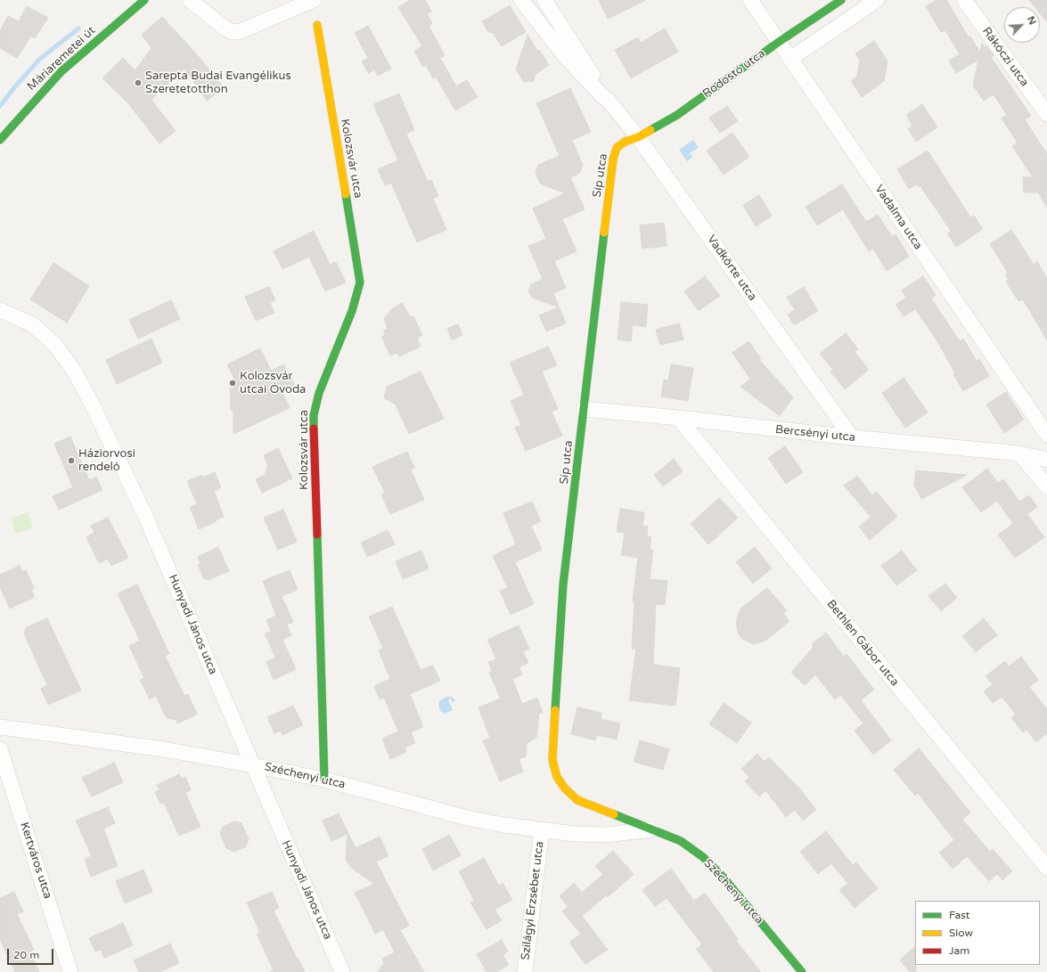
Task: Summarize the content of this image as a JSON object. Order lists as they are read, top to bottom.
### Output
{
  "streets": {
    "street": [
      "Rákóczi utca",
      "Máriaremetei út",
      "Rodostó utca",
      "Kolozsvár utca",
      "Síp utca",
      "Vadalma utca",
      "Vadkörte utca",
      "Bercsényi utca",
      "Hunyadi János utca",
      "Bethlen Gábor utca",
      "Széchenyi utca",
      "Kertváros utca",
      "Szilágyi Erzsébet utca"
    ]
  },
  "crossings": [
    ["Rodostó utca", "Síp utca"],
    ["Rodostó utca", "Vadalma utca"],
    ["Rodostó utca", "Vadkörte utca"],
    ["Kolozsvár utca", "Széchenyi utca"],
    ["Síp utca", "Vadkörte utca"],
    ["Síp utca", "Bercsényi utca"],
    ["Síp utca", "Széchenyi utca"],
    ["Vadkörte utca", "Bercsényi utca"],
    ["Bercsényi utca", "Bethlen Gábor utca"],
    ["Hunyadi János utca", "Széchenyi utca"],
    ["Széchenyi utca", "Szilágyi Erzsébet utca"]
  ],
  "places": ["Sarepta Budai Evangélikus Szeretetotthon", "Kolozsvár utcai Óvoda", "Háziorvosi rendelő"],
  "legend": ["Fast", "Slow", "Jam"],
  "scale_bar": "20 m",
  "north": "top right"
}
